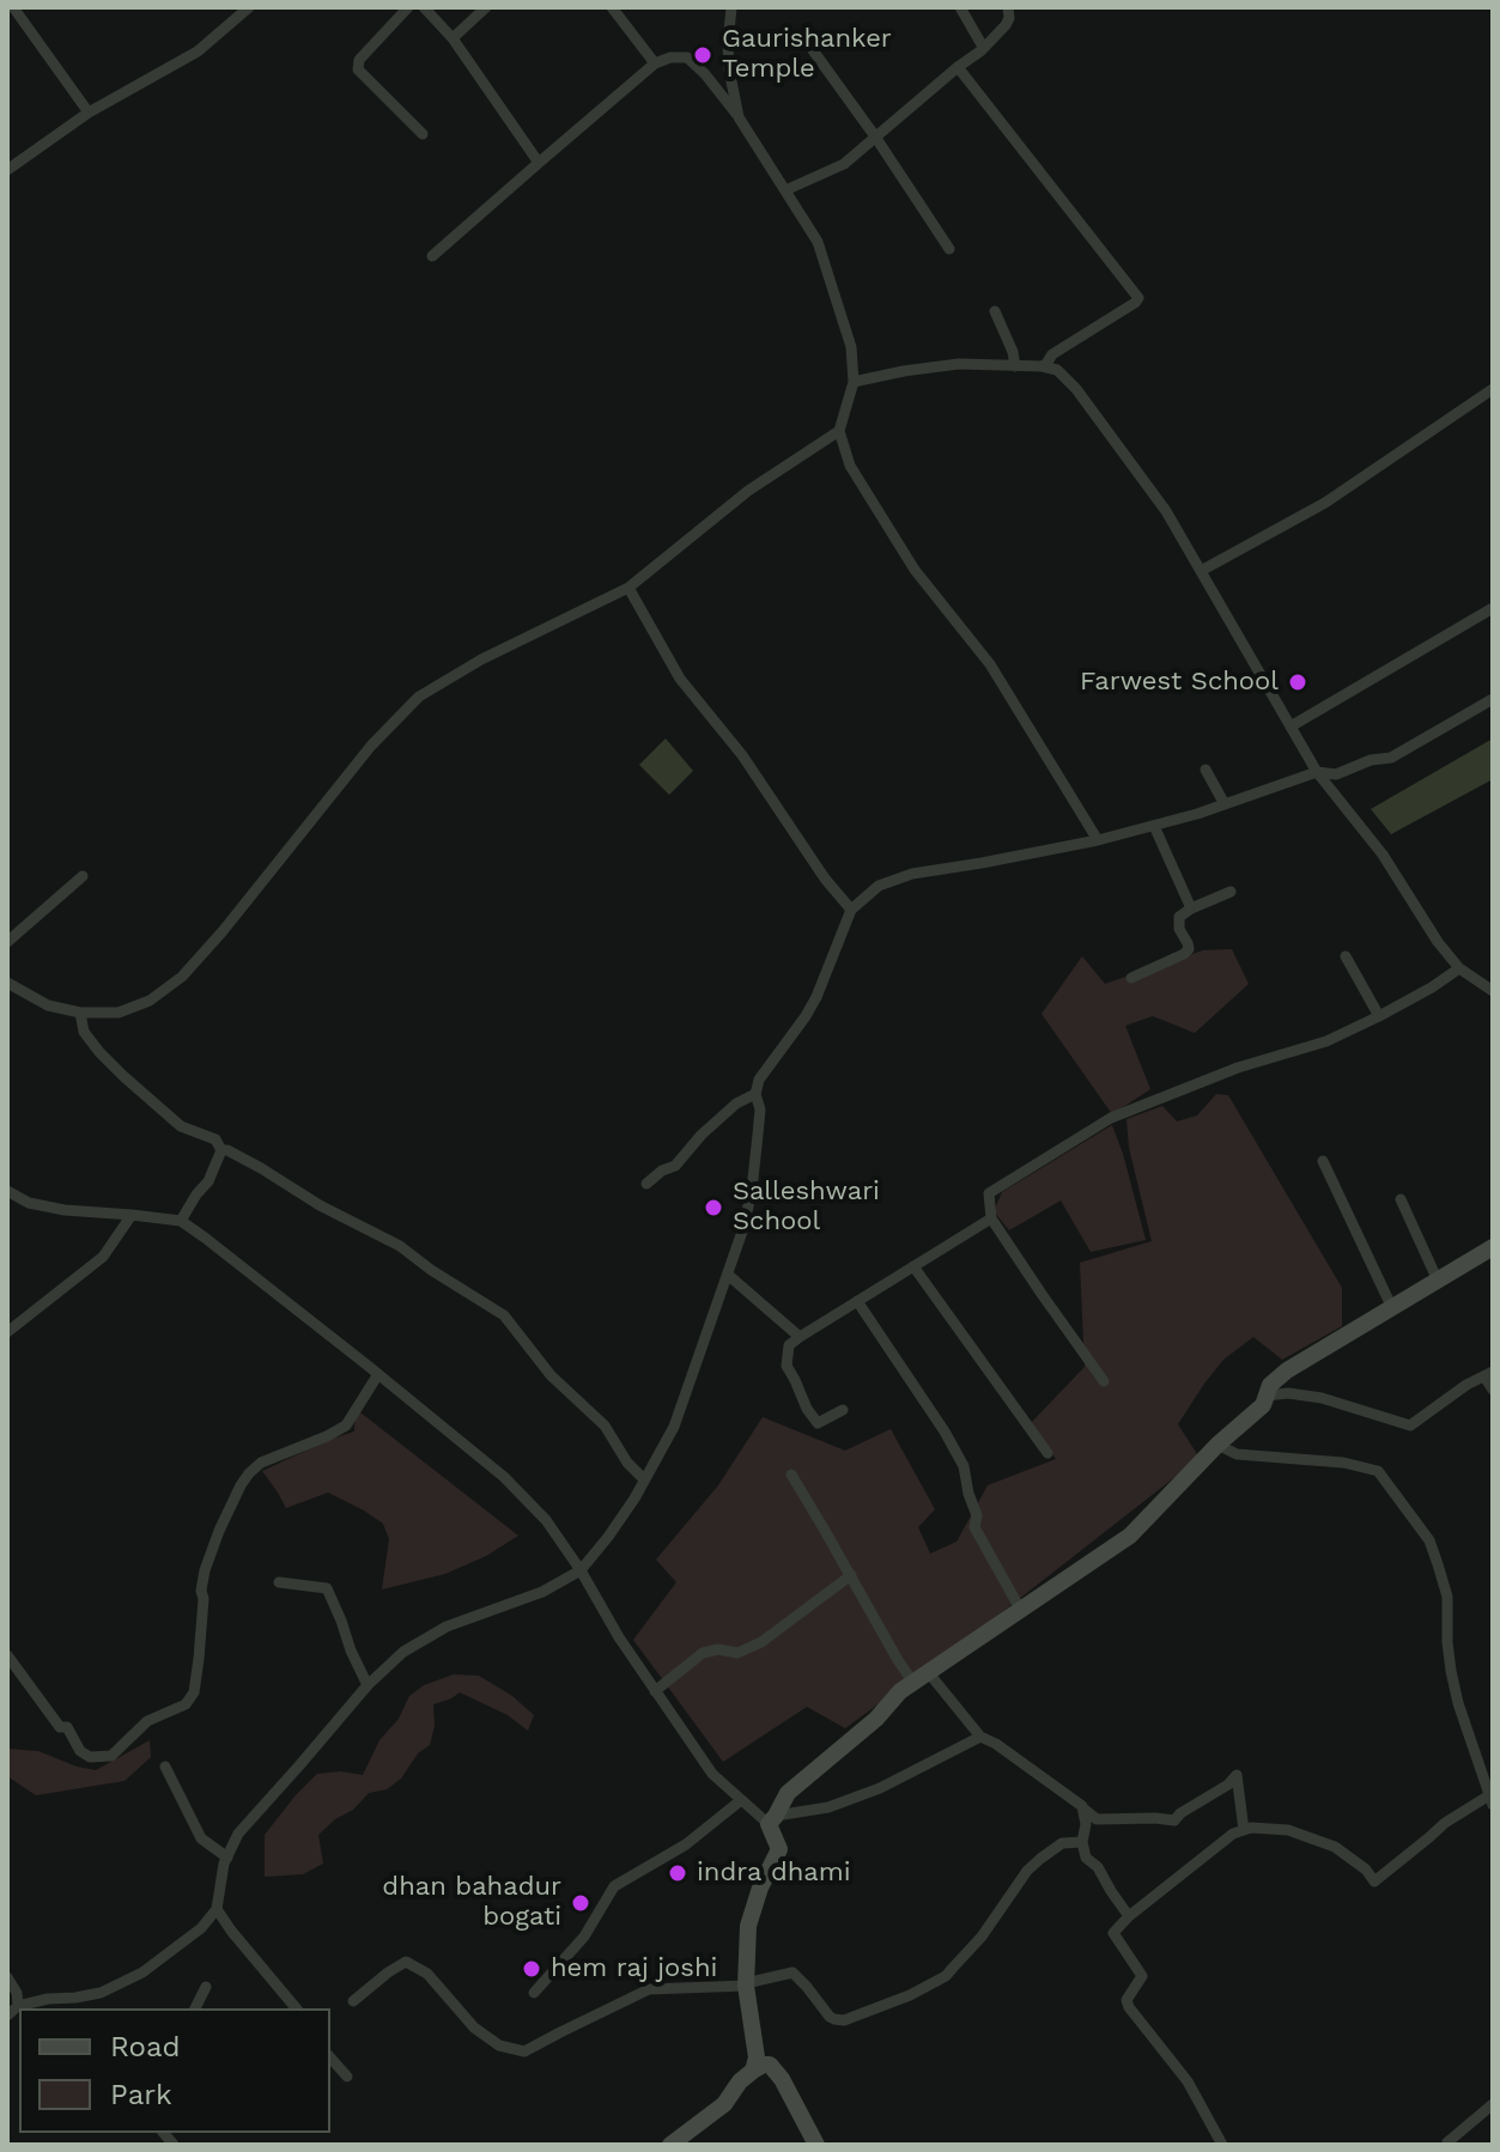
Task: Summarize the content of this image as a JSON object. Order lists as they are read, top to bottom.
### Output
{
  "places": [
    "Gaurishanker Temple",
    "Farwest School",
    "Salleshwari School",
    "indra dhami",
    "dhan bahadur bogati",
    "hem raj joshi"
  ],
  "legend": ["Road", "Park"]
}
